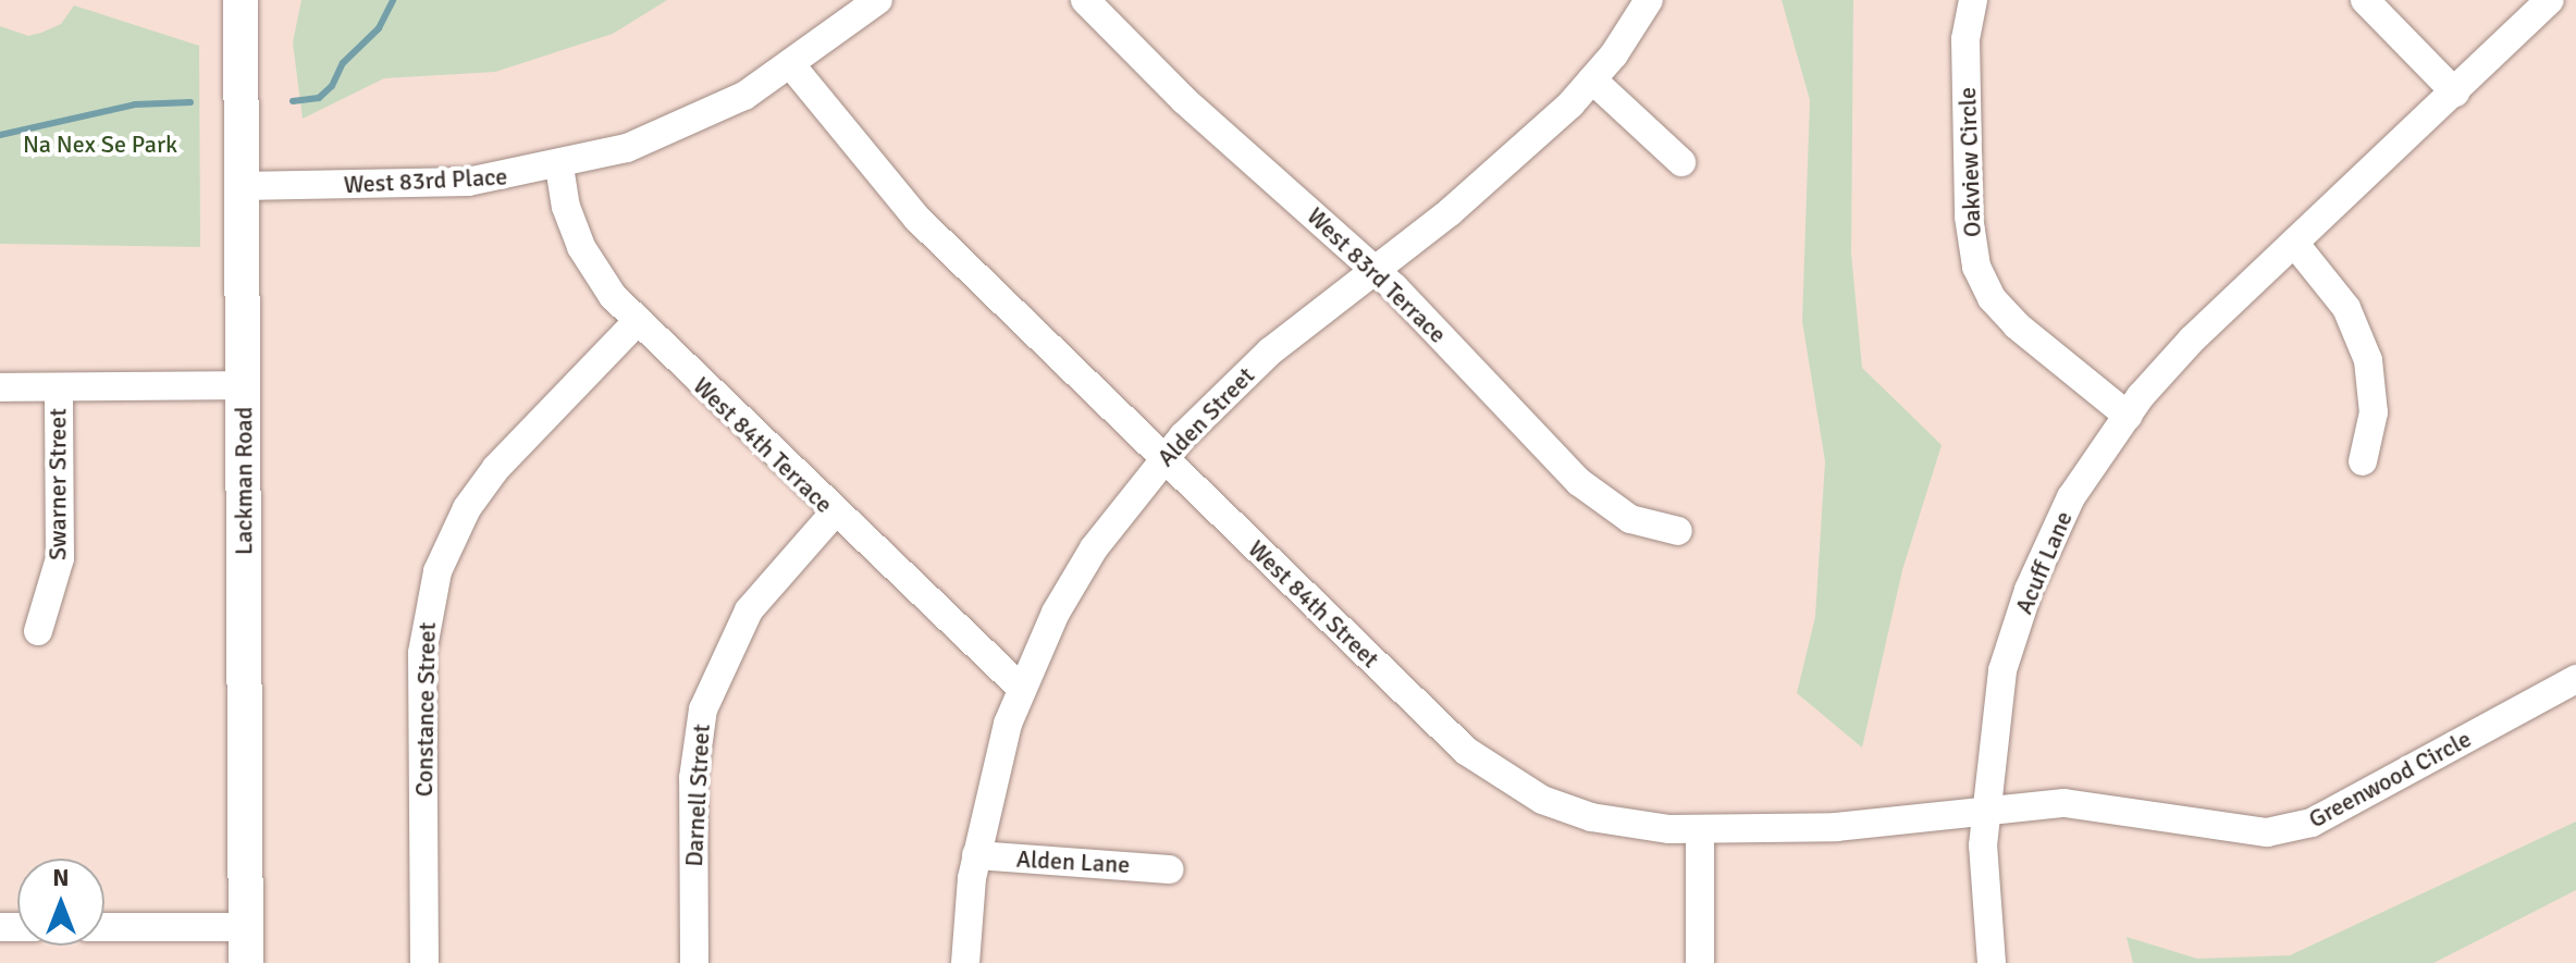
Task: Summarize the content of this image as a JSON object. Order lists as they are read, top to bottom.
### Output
{
  "streets": {
    "main road": ["Lackman Road"],
    "street": [
      "Oakview Circle",
      "West 83rd Place",
      "West 83rd Terrace",
      "Alden Street",
      "West 84th Terrace",
      "Swarner Street",
      "Acuff Lane",
      "West 84th Street",
      "Constance Street",
      "Greenwood Circle",
      "Darnell Street",
      "Alden Lane"
    ]
  },
  "crossings": [
    ["Oakview Circle", "Acuff Lane"],
    ["West 83rd Place", "West 84th Terrace"],
    ["West 83rd Place", "Lackman Road"],
    ["West 83rd Place", "West 84th Street"],
    ["West 83rd Terrace", "Alden Street"],
    ["Alden Street", "West 84th Terrace"],
    ["Alden Street", "West 84th Street"],
    ["Alden Street", "Alden Lane"],
    ["West 84th Terrace", "Constance Street"],
    ["West 84th Terrace", "Darnell Street"],
    ["Acuff Lane", "West 84th Street"],
    ["Acuff Lane", "Greenwood Circle"],
    ["West 84th Street", "Greenwood Circle"]
  ],
  "parks": ["Na Nex Se Park"],
  "north": "top"
}
